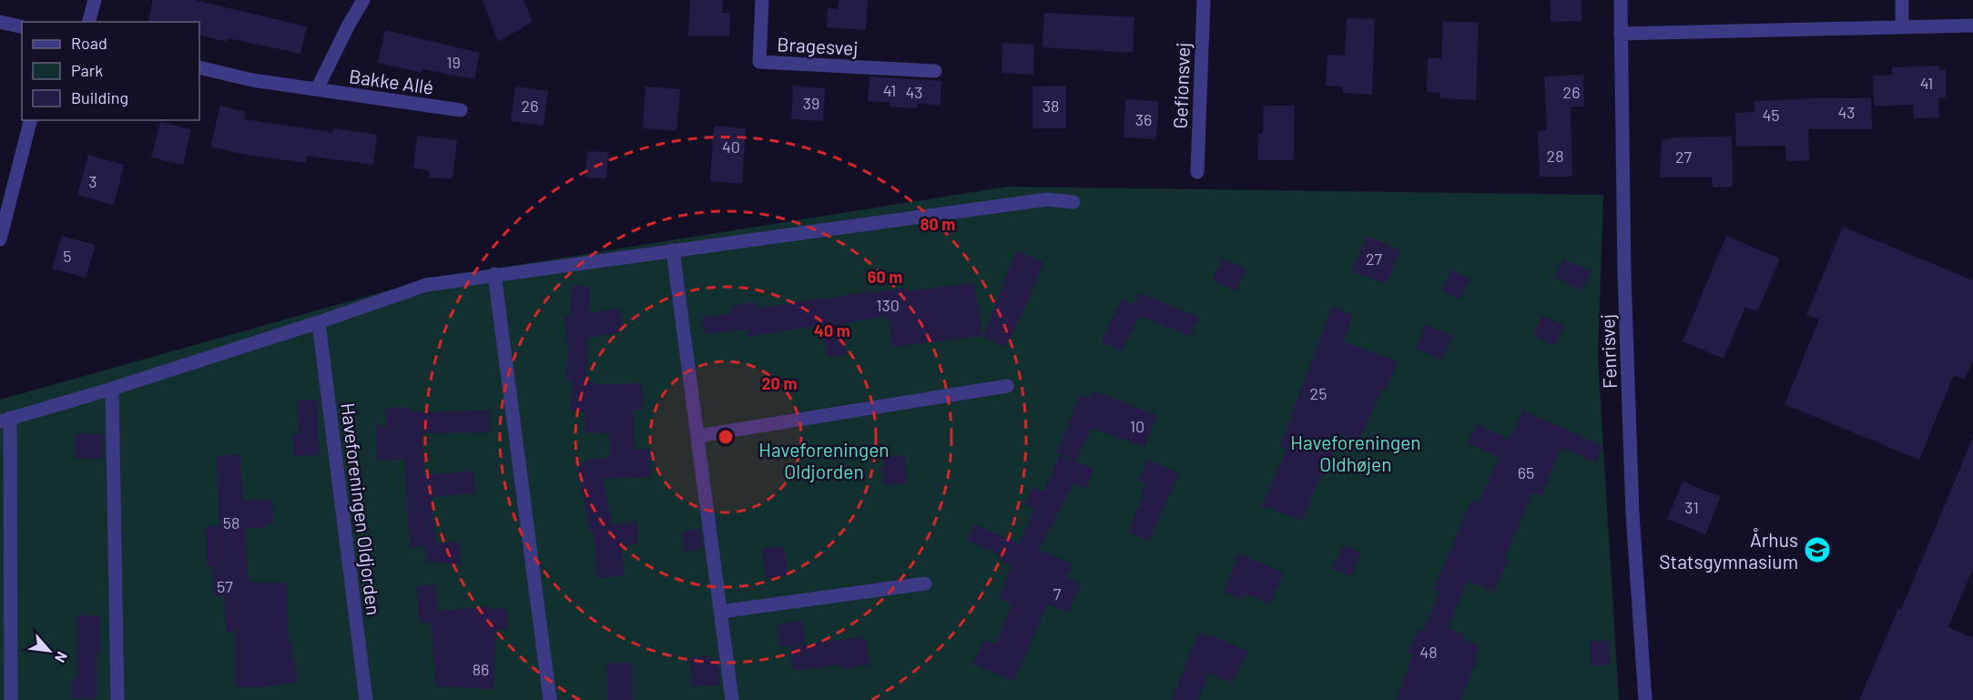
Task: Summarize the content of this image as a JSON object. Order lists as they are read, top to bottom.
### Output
{
  "streets": {
    "street": [
      "Bragesvej",
      "Bakke Allé",
      "Gefionsvej",
      "Fenrisvej",
      "Haveforeningen Oldjorden"
    ]
  },
  "parks": ["Haveforeningen Oldhøjen", "Haveforeningen Oldjorden"],
  "places": {
    "school or university": ["Århus Statsgymnasium"]
  },
  "house_numbers": [
    "19",
    "41",
    "41",
    "43",
    "26",
    "39",
    "26",
    "38",
    "43",
    "45",
    "36",
    "40",
    "28",
    "27",
    "3",
    "5",
    "27",
    "130",
    "25",
    "10",
    "65",
    "31",
    "58",
    "57",
    "7",
    "48",
    "86"
  ],
  "legend": ["Road", "Park", "Building"],
  "north": "bottom right",
  "rings": [
    "80 m",
    "60 m",
    "40 m",
    "20 m"
  ]
}
